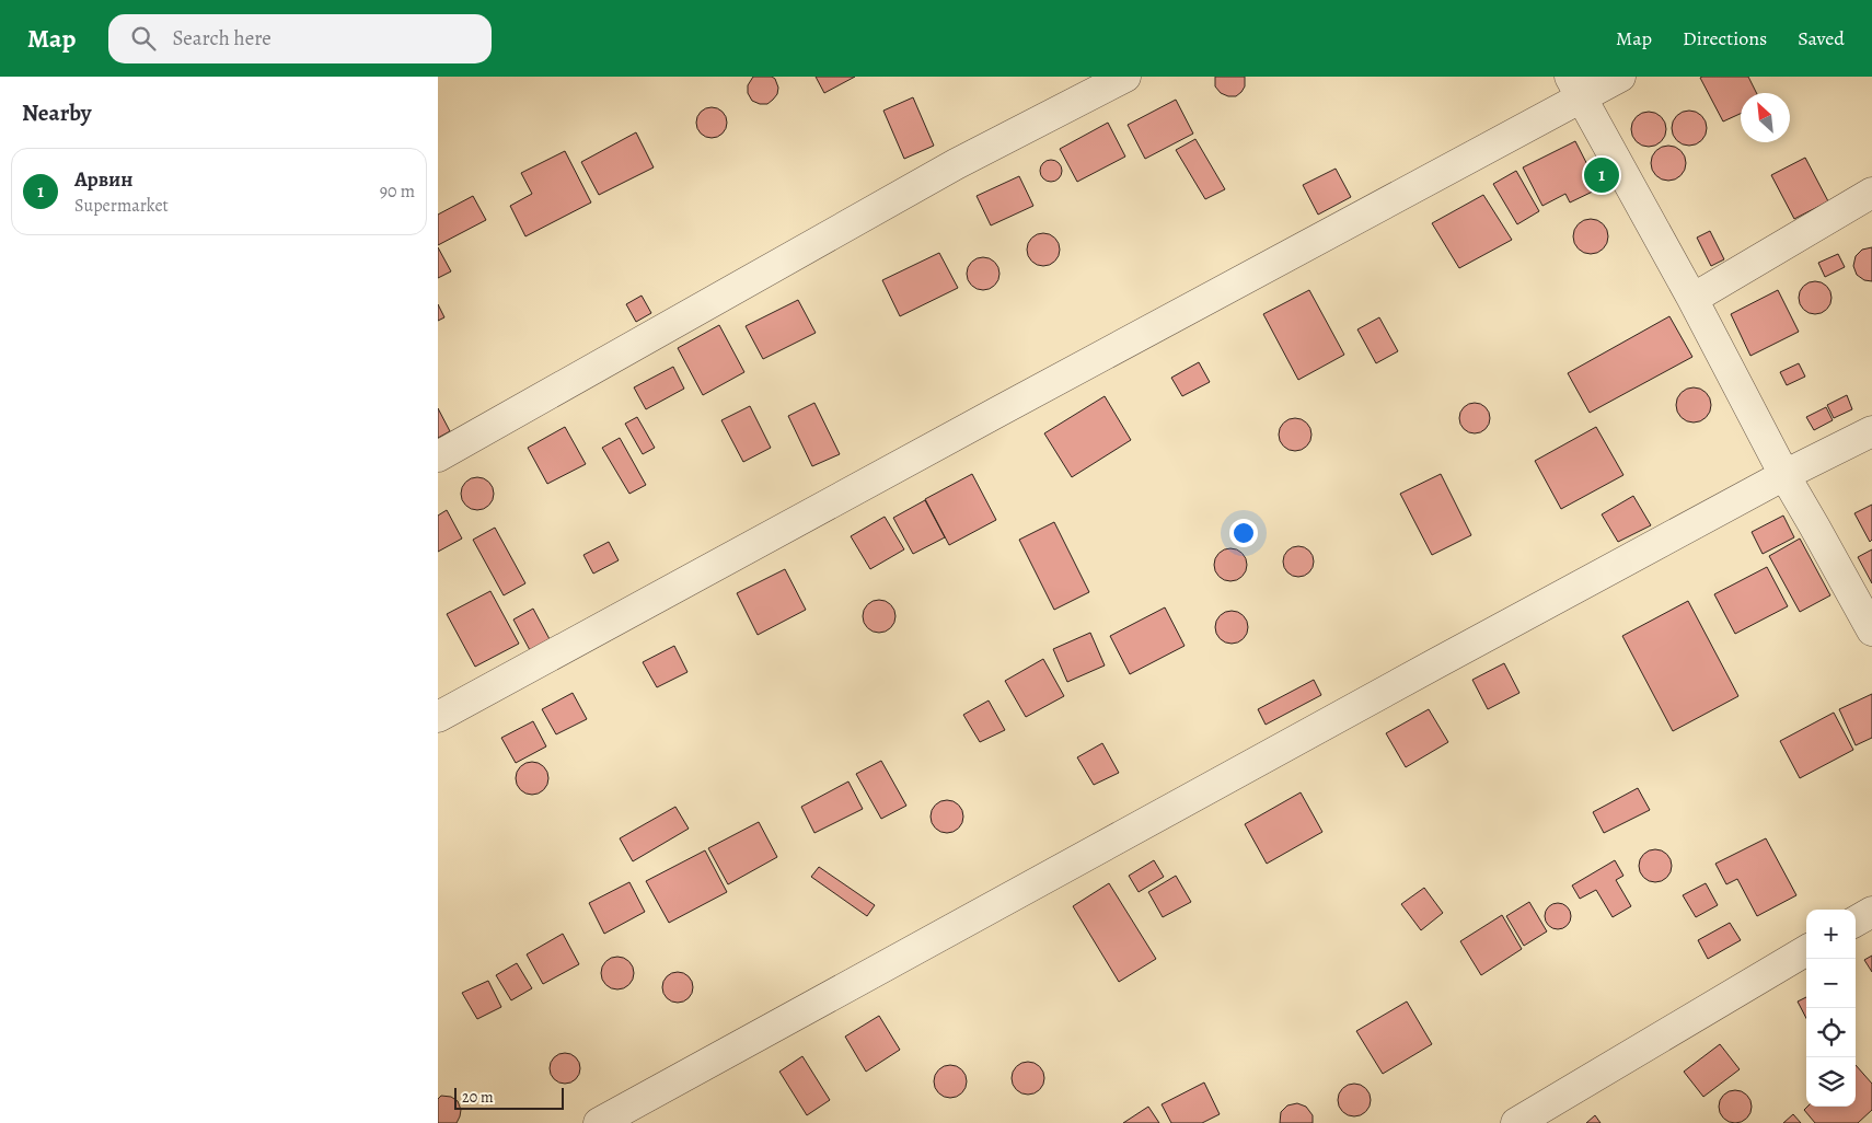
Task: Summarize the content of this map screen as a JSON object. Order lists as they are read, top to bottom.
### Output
{
  "scale_bar": "20 m",
  "north": "top left",
  "page": {
    "header": "Map",
    "search": "Search here",
    "nav": ["Map", "Directions", "Saved"],
    "heading": "Nearby",
    "list": [
      {
        "mark": "1",
        "name": "Арвин",
        "note": "Supermarket",
        "value": "90 m"
      }
    ],
    "pins": "1",
    "map_buttons": ["+", "−"],
    "scale": "20 m"
  }
}
